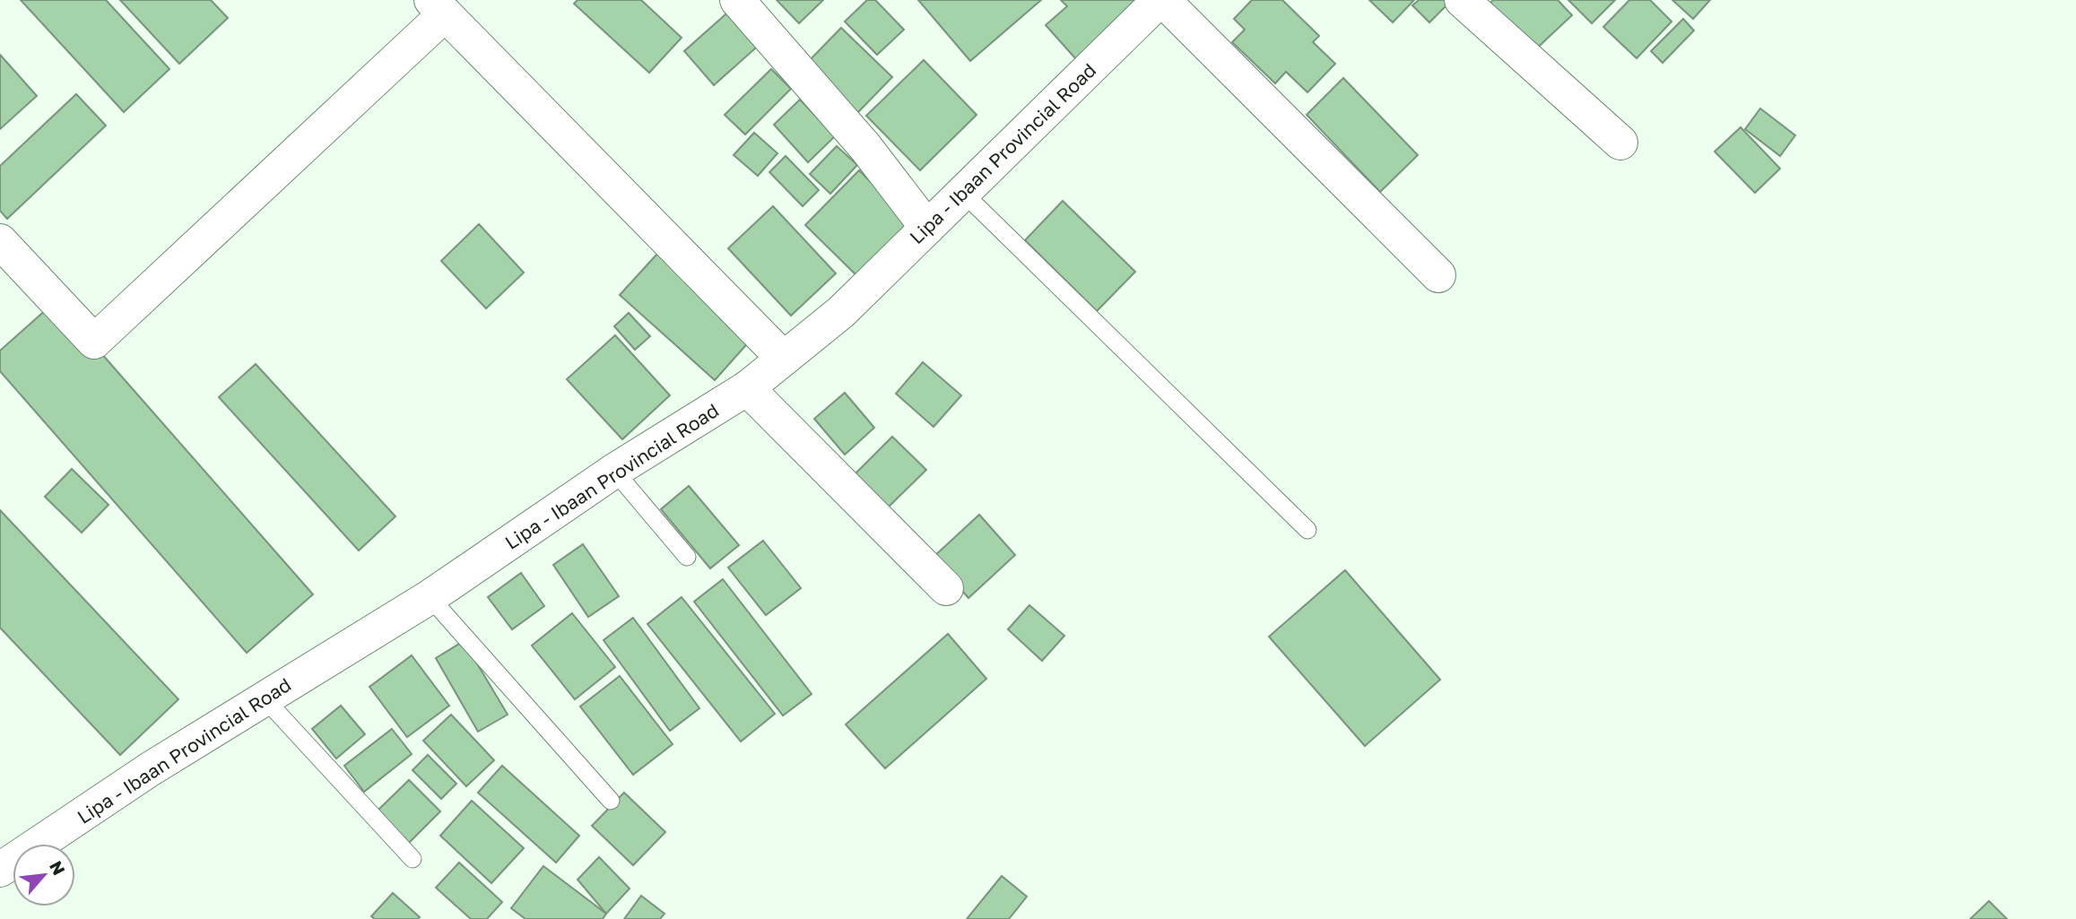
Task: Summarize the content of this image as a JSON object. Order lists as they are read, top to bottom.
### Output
{
  "streets": {
    "street": ["Lipa - Ibaan Provincial Road"]
  },
  "north": "top right"
}
